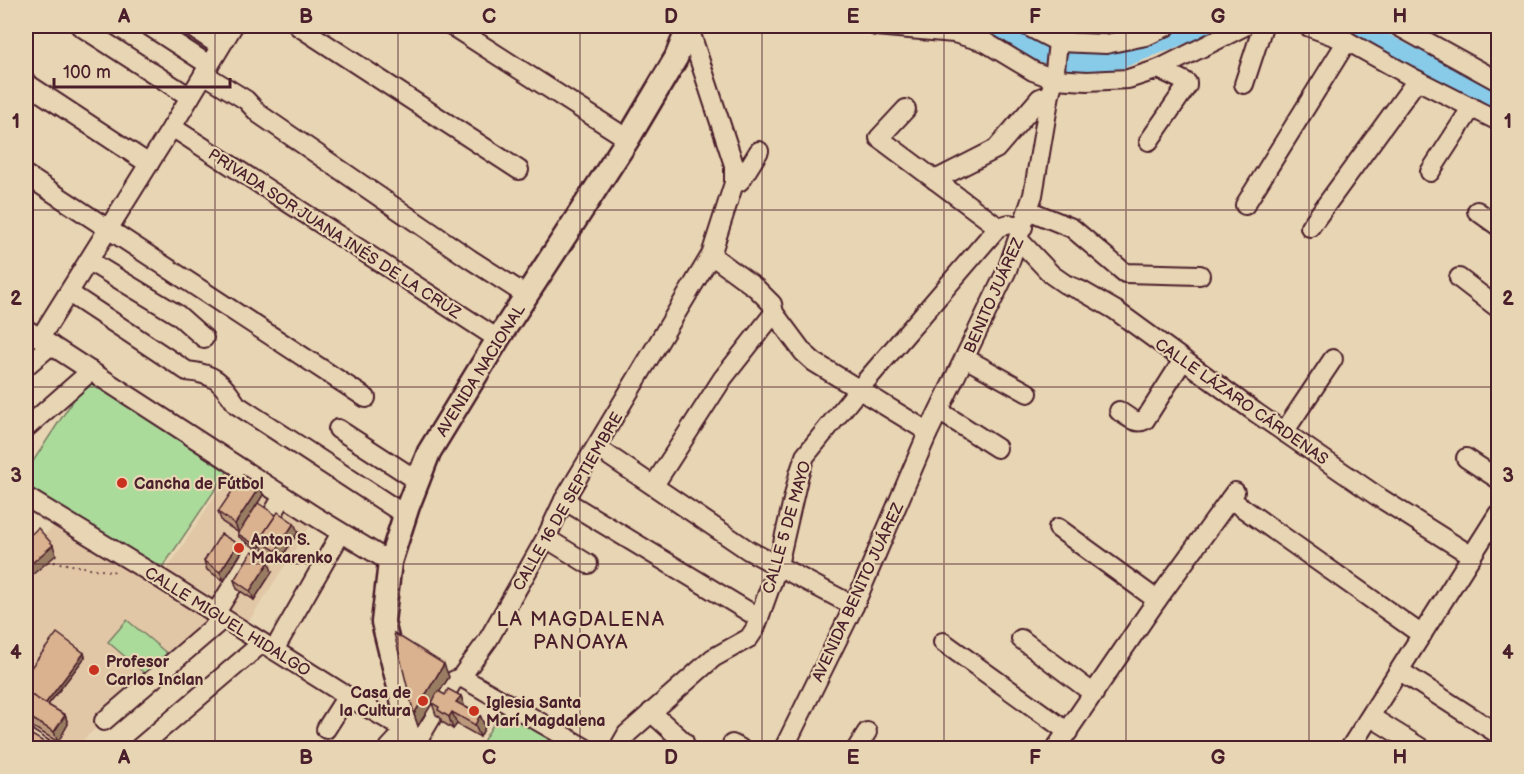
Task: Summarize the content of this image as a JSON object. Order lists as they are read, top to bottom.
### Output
{
  "streets": {
    "main road": ["AVENIDA NACIONAL"],
    "street": [
      "PRIVADA SOR JUANA INÉS DE LA CRUZ",
      "BENITO JUÁREZ",
      "CALLE LÁZARO CÁRDENAS",
      "CALLE 16 DE SEPTIEMBRE",
      "CALLE 5 DE MAYO",
      "AVENIDA BENITO JUÁREZ",
      "CALLE MIGUEL HIDALGO"
    ]
  },
  "crossings": [
    ["PRIVADA SOR JUANA INÉS DE LA CRUZ", "AVENIDA NACIONAL"],
    ["BENITO JUÁREZ", "CALLE LÁZARO CÁRDENAS"],
    ["BENITO JUÁREZ", "AVENIDA BENITO JUÁREZ"],
    ["AVENIDA NACIONAL", "CALLE 16 DE SEPTIEMBRE"],
    ["AVENIDA NACIONAL", "CALLE MIGUEL HIDALGO"],
    ["CALLE 16 DE SEPTIEMBRE", "CALLE MIGUEL HIDALGO"]
  ],
  "districts": ["LA MAGDALENA PANOAYA"],
  "places": [
    "Cancha de Fútbol",
    "Anton S. Makarenko",
    "Profesor Carlos Inclan",
    "Casa de la Cultura",
    "Iglesia Santa Marí Magdalena"
  ],
  "scale_bar": "100 m",
  "grid": {
    "columns": [
      "A",
      "B",
      "C",
      "D",
      "E",
      "F",
      "G",
      "H"
    ],
    "rows": [
      "1",
      "2",
      "3",
      "4"
    ]
  }
}
